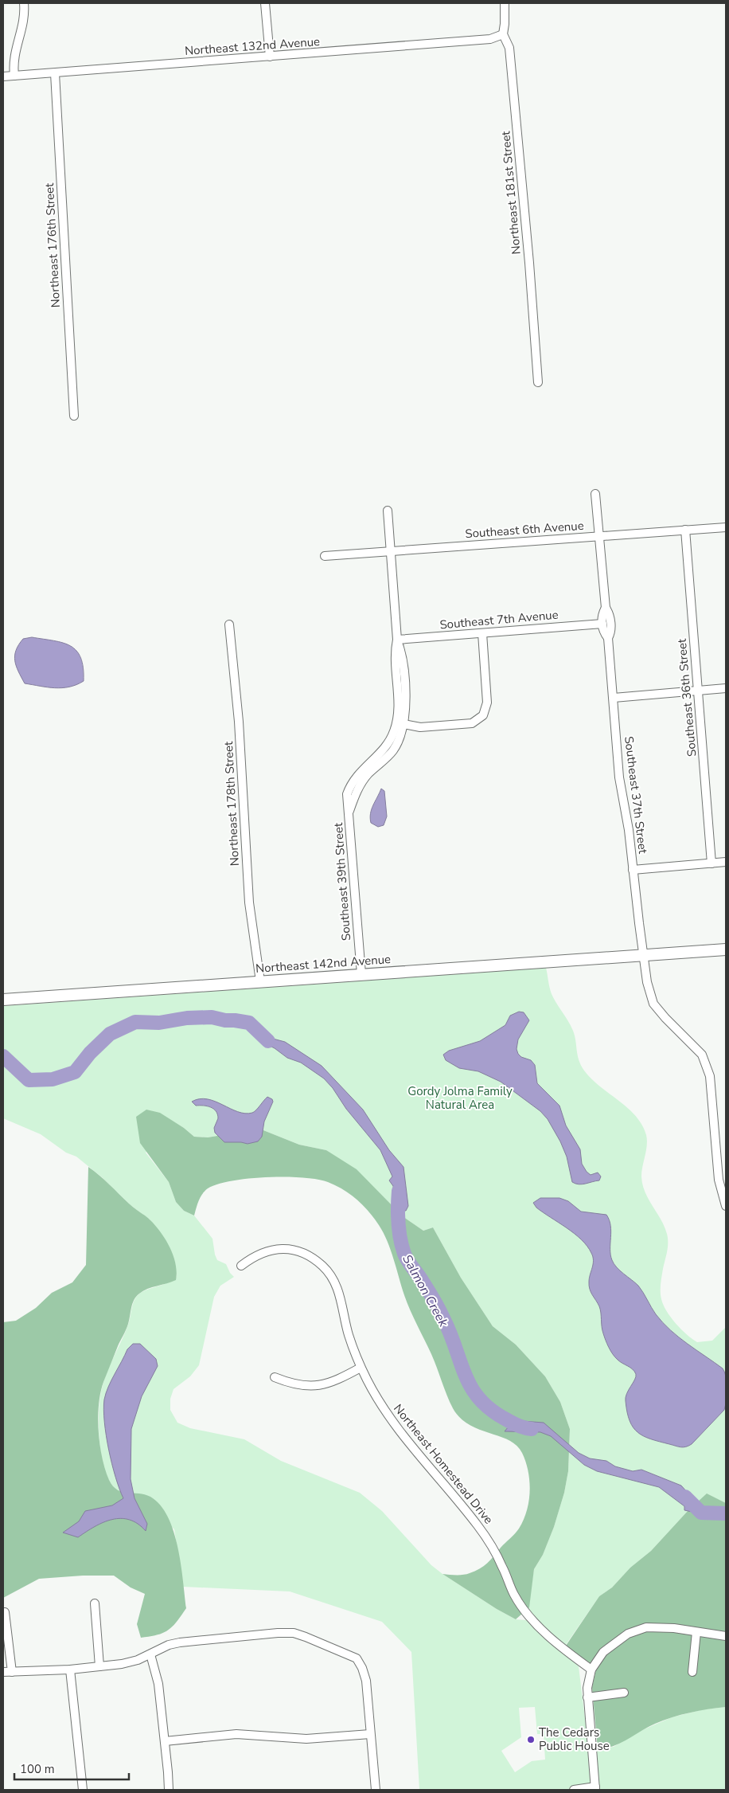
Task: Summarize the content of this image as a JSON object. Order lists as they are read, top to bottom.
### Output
{
  "streets": {
    "street": [
      "Northeast 132nd Avenue",
      "Northeast 181st Street",
      "Northeast 176th Street",
      "Southeast 6th Avenue",
      "Southeast 7th Avenue",
      "Southeast 36th Street",
      "Southeast 37th Street",
      "Northeast 178th Street",
      "Southeast 39th Street",
      "Northeast 142nd Avenue",
      "Northeast Homestead Drive"
    ]
  },
  "crossings": [
    ["Northeast 132nd Avenue", "Northeast 181st Street"],
    ["Northeast 132nd Avenue", "Northeast 176th Street"],
    ["Southeast 6th Avenue", "Southeast 36th Street"],
    ["Southeast 6th Avenue", "Southeast 37th Street"],
    ["Southeast 6th Avenue", "Southeast 39th Street"],
    ["Southeast 7th Avenue", "Southeast 37th Street"],
    ["Southeast 7th Avenue", "Southeast 39th Street"],
    ["Southeast 37th Street", "Northeast 142nd Avenue"],
    ["Northeast 178th Street", "Northeast 142nd Avenue"],
    ["Southeast 39th Street", "Northeast 142nd Avenue"]
  ],
  "water": ["Salmon Creek"],
  "parks": ["Gordy Jolma Family Natural Area"],
  "places": ["The Cedars Public House"],
  "scale_bar": "100 m"
}
